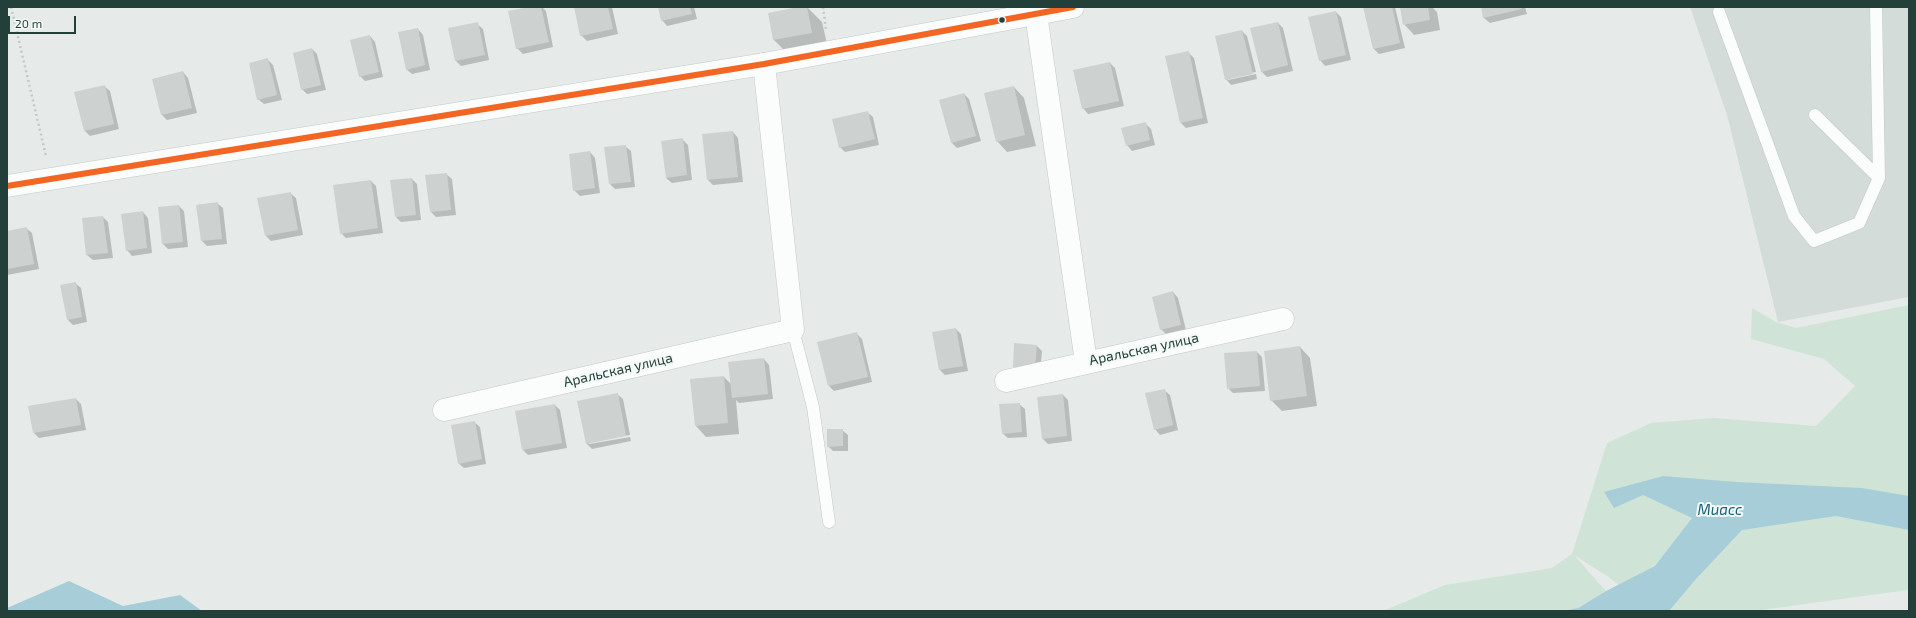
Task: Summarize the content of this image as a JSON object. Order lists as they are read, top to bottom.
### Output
{
  "streets": {
    "street": ["Аральская улица"]
  },
  "water": ["Миасс"],
  "scale_bar": "20 m"
}
